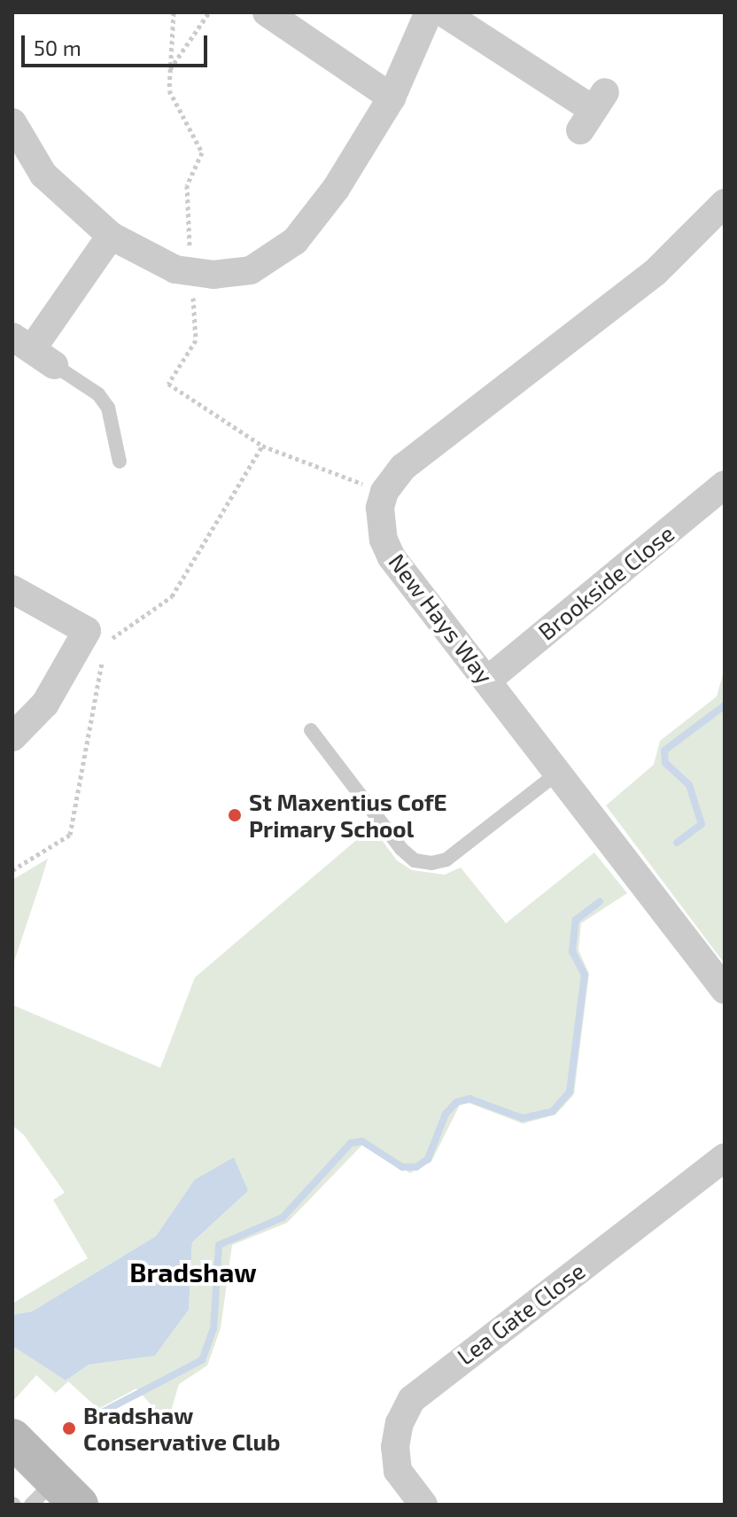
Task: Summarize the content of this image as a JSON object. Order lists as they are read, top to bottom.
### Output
{
  "streets": {
    "street": ["Brookside Close", "New Hays Way", "Lea Gate Close"]
  },
  "crossings": [
    ["Brookside Close", "New Hays Way"]
  ],
  "districts": ["Bradshaw"],
  "places": ["St Maxentius CofE Primary School", "Bradshaw Conservative Club"],
  "scale_bar": "50 m"
}
